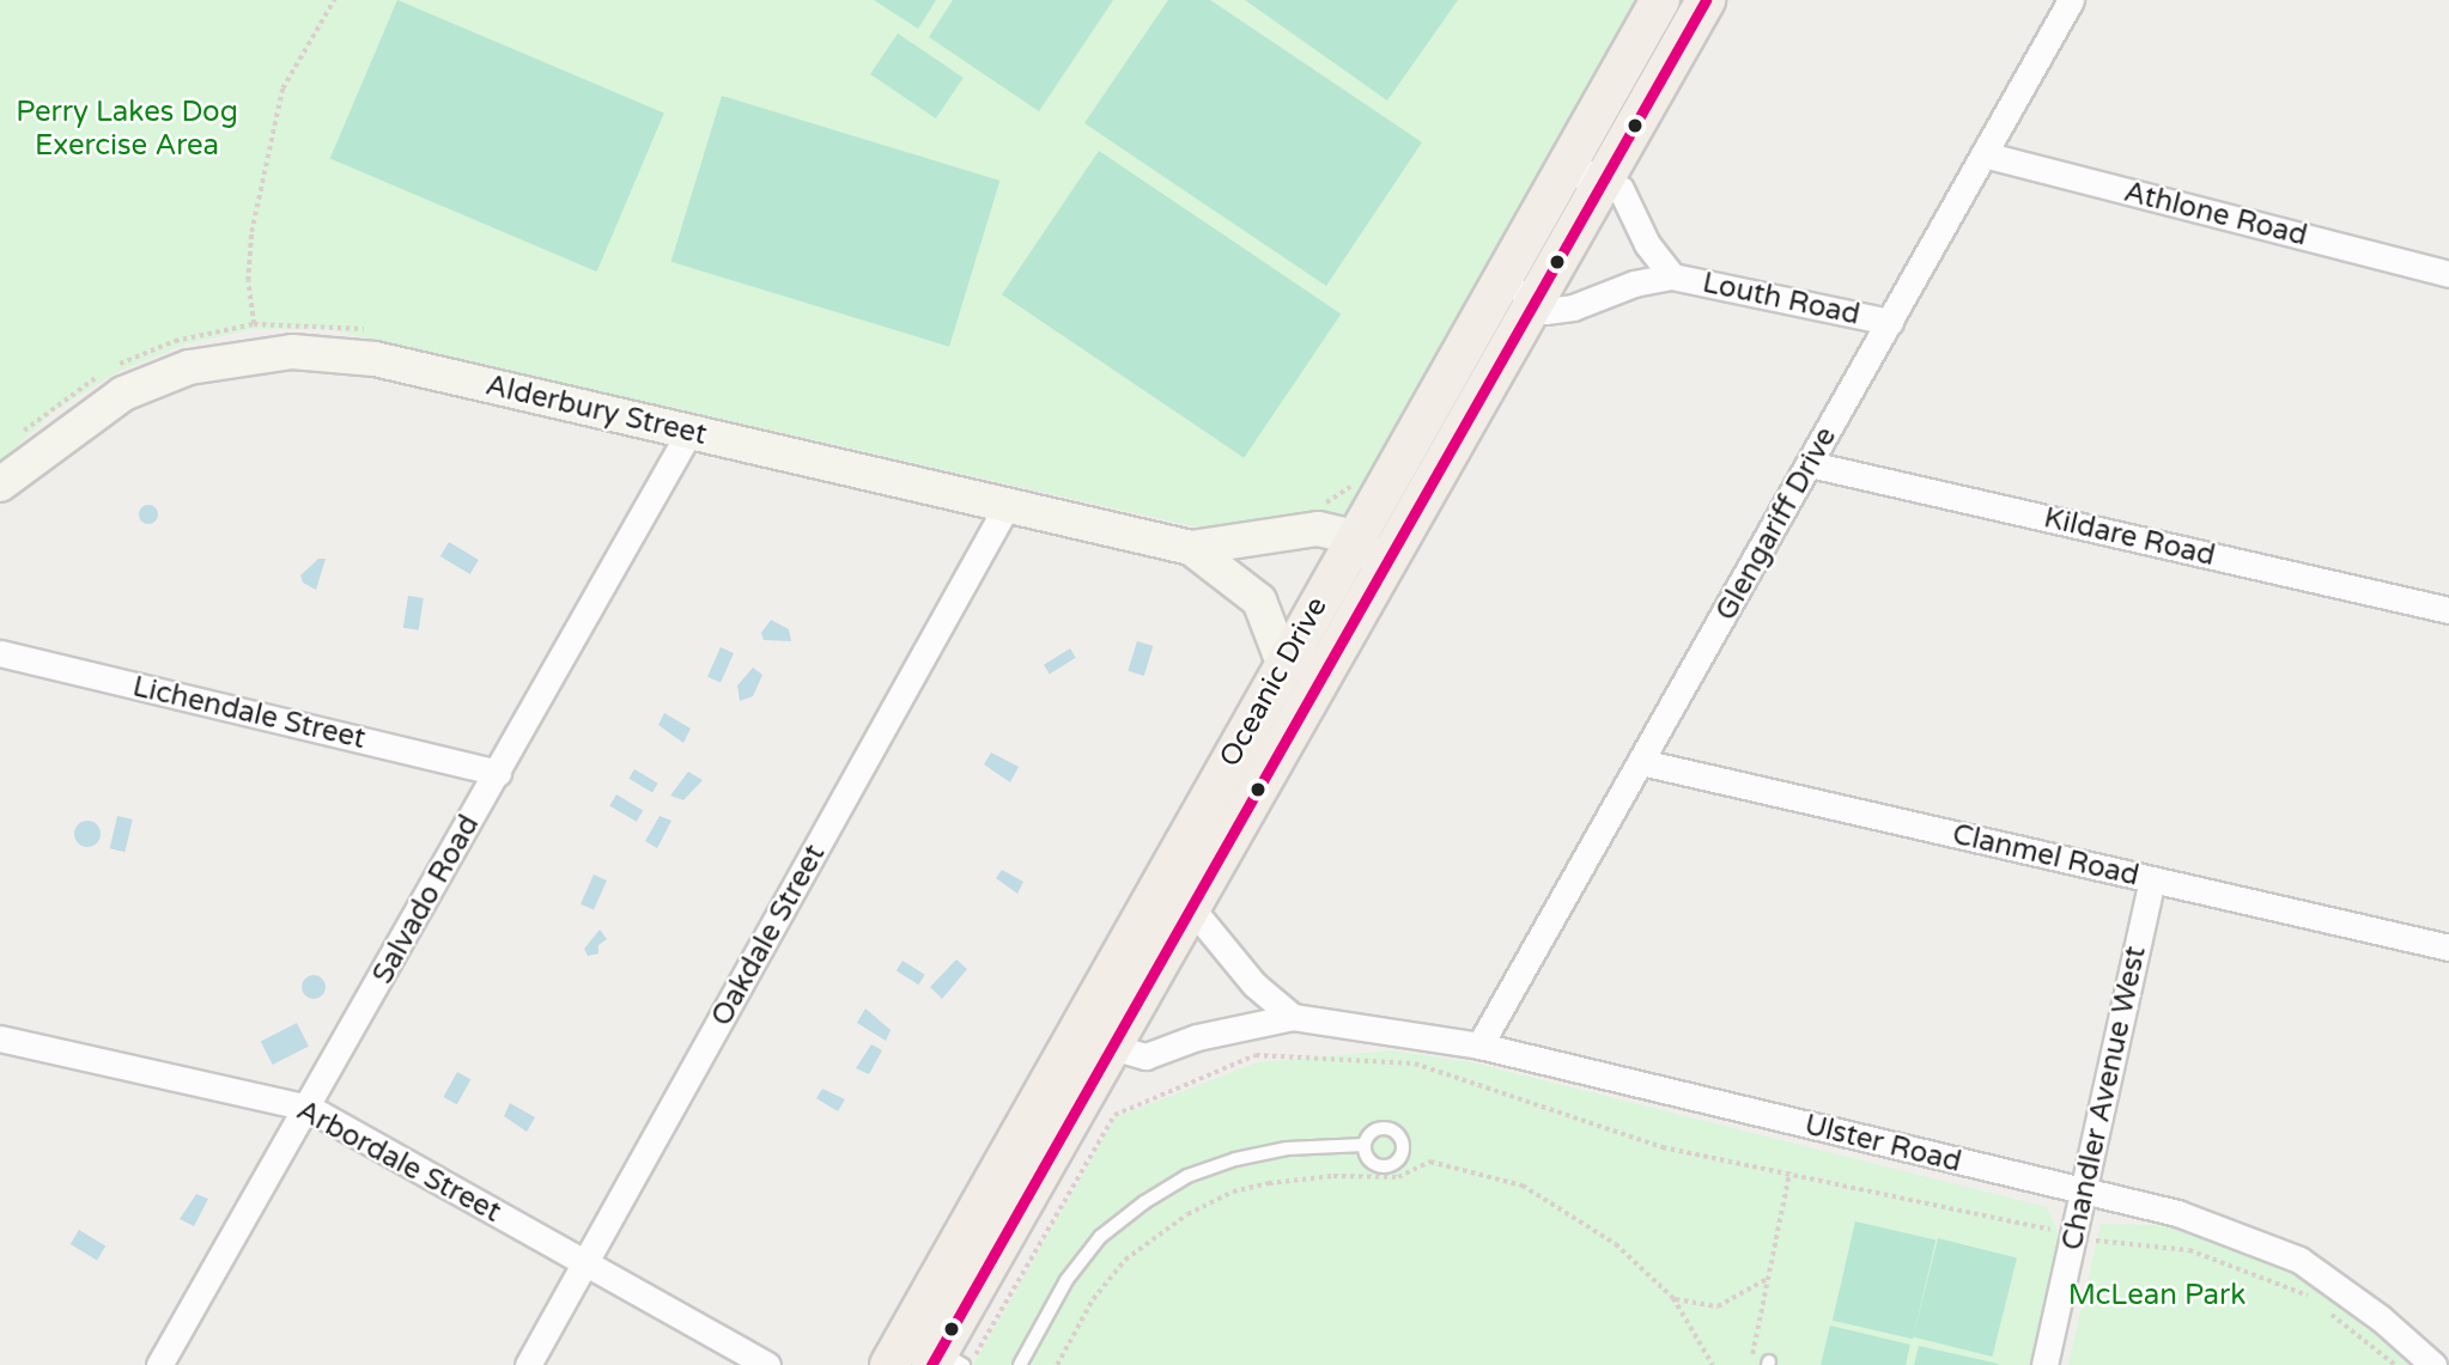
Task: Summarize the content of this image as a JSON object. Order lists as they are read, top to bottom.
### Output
{
  "streets": {
    "main road": ["Oceanic Drive"],
    "street": [
      "Athlone Road",
      "Louth Road",
      "Alderbury Street",
      "Glengariff Drive",
      "Kildare Road",
      "Lichendale Street",
      "Clanmel Road",
      "Salvado Road",
      "Oakdale Street",
      "Chandler Avenue West",
      "Ulster Road",
      "Arbordale Street"
    ]
  },
  "crossings": [
    ["Athlone Road", "Glengariff Drive"],
    ["Louth Road", "Glengariff Drive"],
    ["Louth Road", "Oceanic Drive"],
    ["Alderbury Street", "Oceanic Drive"],
    ["Alderbury Street", "Salvado Road"],
    ["Alderbury Street", "Oakdale Street"],
    ["Glengariff Drive", "Kildare Road"],
    ["Glengariff Drive", "Clanmel Road"],
    ["Glengariff Drive", "Ulster Road"],
    ["Oceanic Drive", "Ulster Road"],
    ["Lichendale Street", "Salvado Road"],
    ["Clanmel Road", "Chandler Avenue West"],
    ["Salvado Road", "Arbordale Street"],
    ["Oakdale Street", "Arbordale Street"],
    ["Chandler Avenue West", "Ulster Road"]
  ],
  "parks": ["Perry Lakes Dog Exercise Area", "McLean Park"]
}
